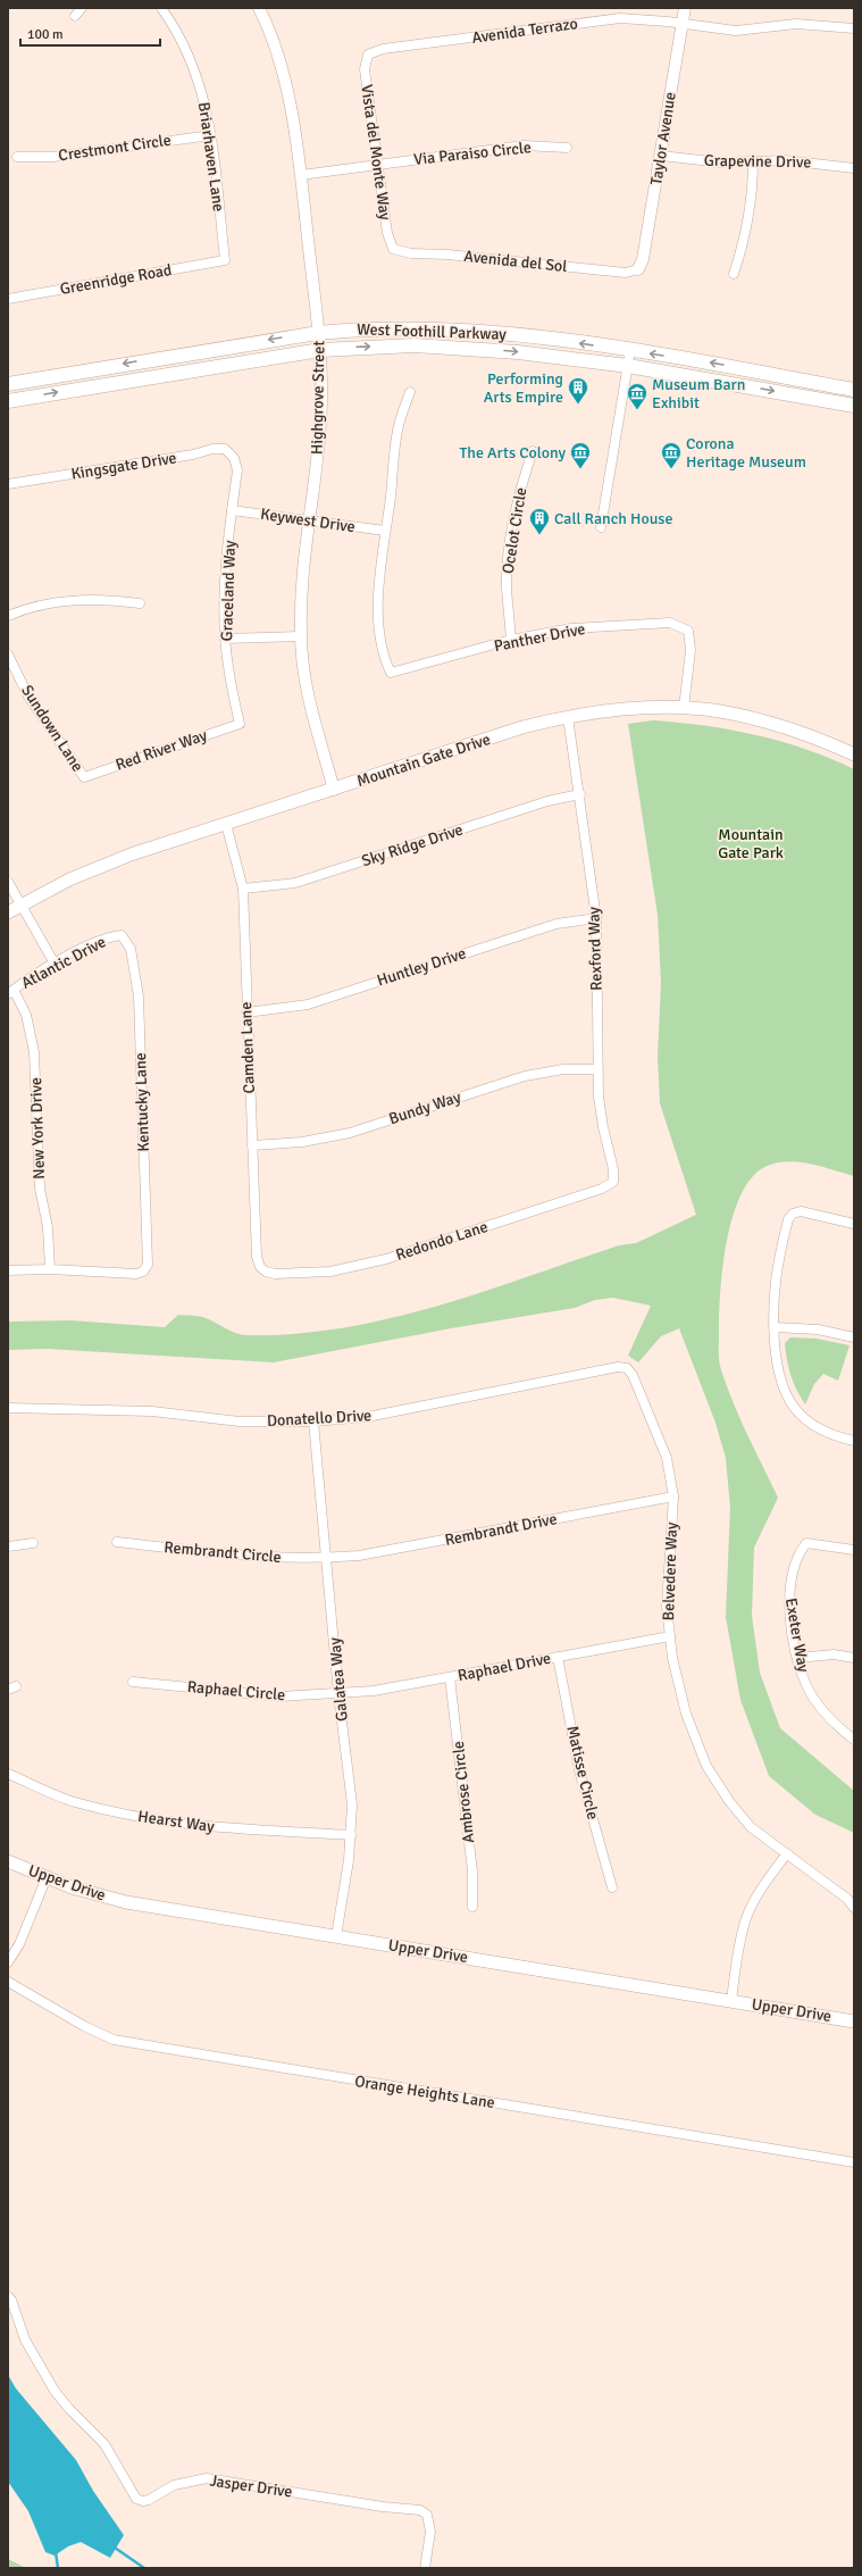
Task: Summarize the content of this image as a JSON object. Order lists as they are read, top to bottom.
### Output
{
  "streets": {
    "main road": ["West Foothill Parkway", "Mountain Gate Drive", "Upper Drive"],
    "street": [
      "Avenida Terrazo",
      "Taylor Avenue",
      "Crestmont Circle",
      "Vista del Monte Way",
      "Via Paraiso Circle",
      "Briarhaven Lane",
      "Grapevine Drive",
      "Avenida del Sol",
      "Greenridge Road",
      "Highgrove Street",
      "Kingsgate Drive",
      "Keywest Drive",
      "Ocelot Circle",
      "Graceland Way",
      "Panther Drive",
      "Sundown Lane",
      "Red River Way",
      "Sky Ridge Drive",
      "Rexford Way",
      "Atlantic Drive",
      "Huntley Drive",
      "Camden Lane",
      "Kentucky Lane",
      "Bundy Way",
      "New York Drive",
      "Redondo Lane",
      "Donatello Drive",
      "Rembrandt Drive",
      "Rembrandt Circle",
      "Belvedere Way",
      "Exeter Way",
      "Raphael Drive",
      "Galatea Way",
      "Raphael Circle",
      "Matisse Circle",
      "Ambrose Circle",
      "Hearst Way",
      "Orange Heights Lane",
      "Jasper Drive"
    ]
  },
  "crossings": [
    ["Avenida Terrazo", "Taylor Avenue"],
    ["Avenida Terrazo", "Vista del Monte Way"],
    ["Taylor Avenue", "Grapevine Drive"],
    ["Taylor Avenue", "Avenida del Sol"],
    ["Crestmont Circle", "Briarhaven Lane"],
    ["Vista del Monte Way", "Via Paraiso Circle"],
    ["Vista del Monte Way", "Avenida del Sol"],
    ["Via Paraiso Circle", "Highgrove Street"],
    ["Briarhaven Lane", "Greenridge Road"],
    ["West Foothill Parkway", "Highgrove Street"],
    ["Highgrove Street", "Keywest Drive"],
    ["Highgrove Street", "Mountain Gate Drive"],
    ["Kingsgate Drive", "Graceland Way"],
    ["Keywest Drive", "Graceland Way"],
    ["Keywest Drive", "Panther Drive"],
    ["Ocelot Circle", "Panther Drive"],
    ["Graceland Way", "Red River Way"],
    ["Panther Drive", "Mountain Gate Drive"],
    ["Sundown Lane", "Red River Way"],
    ["Mountain Gate Drive", "Rexford Way"],
    ["Mountain Gate Drive", "Camden Lane"],
    ["Sky Ridge Drive", "Rexford Way"],
    ["Sky Ridge Drive", "Camden Lane"],
    ["Rexford Way", "Huntley Drive"],
    ["Rexford Way", "Bundy Way"],
    ["Rexford Way", "Redondo Lane"],
    ["Atlantic Drive", "Kentucky Lane"],
    ["Atlantic Drive", "New York Drive"],
    ["Huntley Drive", "Camden Lane"],
    ["Camden Lane", "Bundy Way"],
    ["Camden Lane", "Redondo Lane"],
    ["Kentucky Lane", "New York Drive"],
    ["Donatello Drive", "Belvedere Way"],
    ["Donatello Drive", "Galatea Way"],
    ["Rembrandt Drive", "Rembrandt Circle"],
    ["Rembrandt Drive", "Belvedere Way"],
    ["Rembrandt Drive", "Galatea Way"],
    ["Rembrandt Circle", "Galatea Way"],
    ["Belvedere Way", "Raphael Drive"],
    ["Raphael Drive", "Galatea Way"],
    ["Raphael Drive", "Raphael Circle"],
    ["Raphael Drive", "Matisse Circle"],
    ["Raphael Drive", "Ambrose Circle"],
    ["Galatea Way", "Raphael Circle"],
    ["Galatea Way", "Hearst Way"],
    ["Galatea Way", "Upper Drive"]
  ],
  "parks": ["Mountain Gate Park"],
  "places": {
    "building": ["Performing Arts Empire", "Call Ranch House"],
    "museum": ["Museum Barn Exhibit", "The Arts Colony", "Corona Heritage Museum"]
  },
  "scale_bar": "100 m"
}
